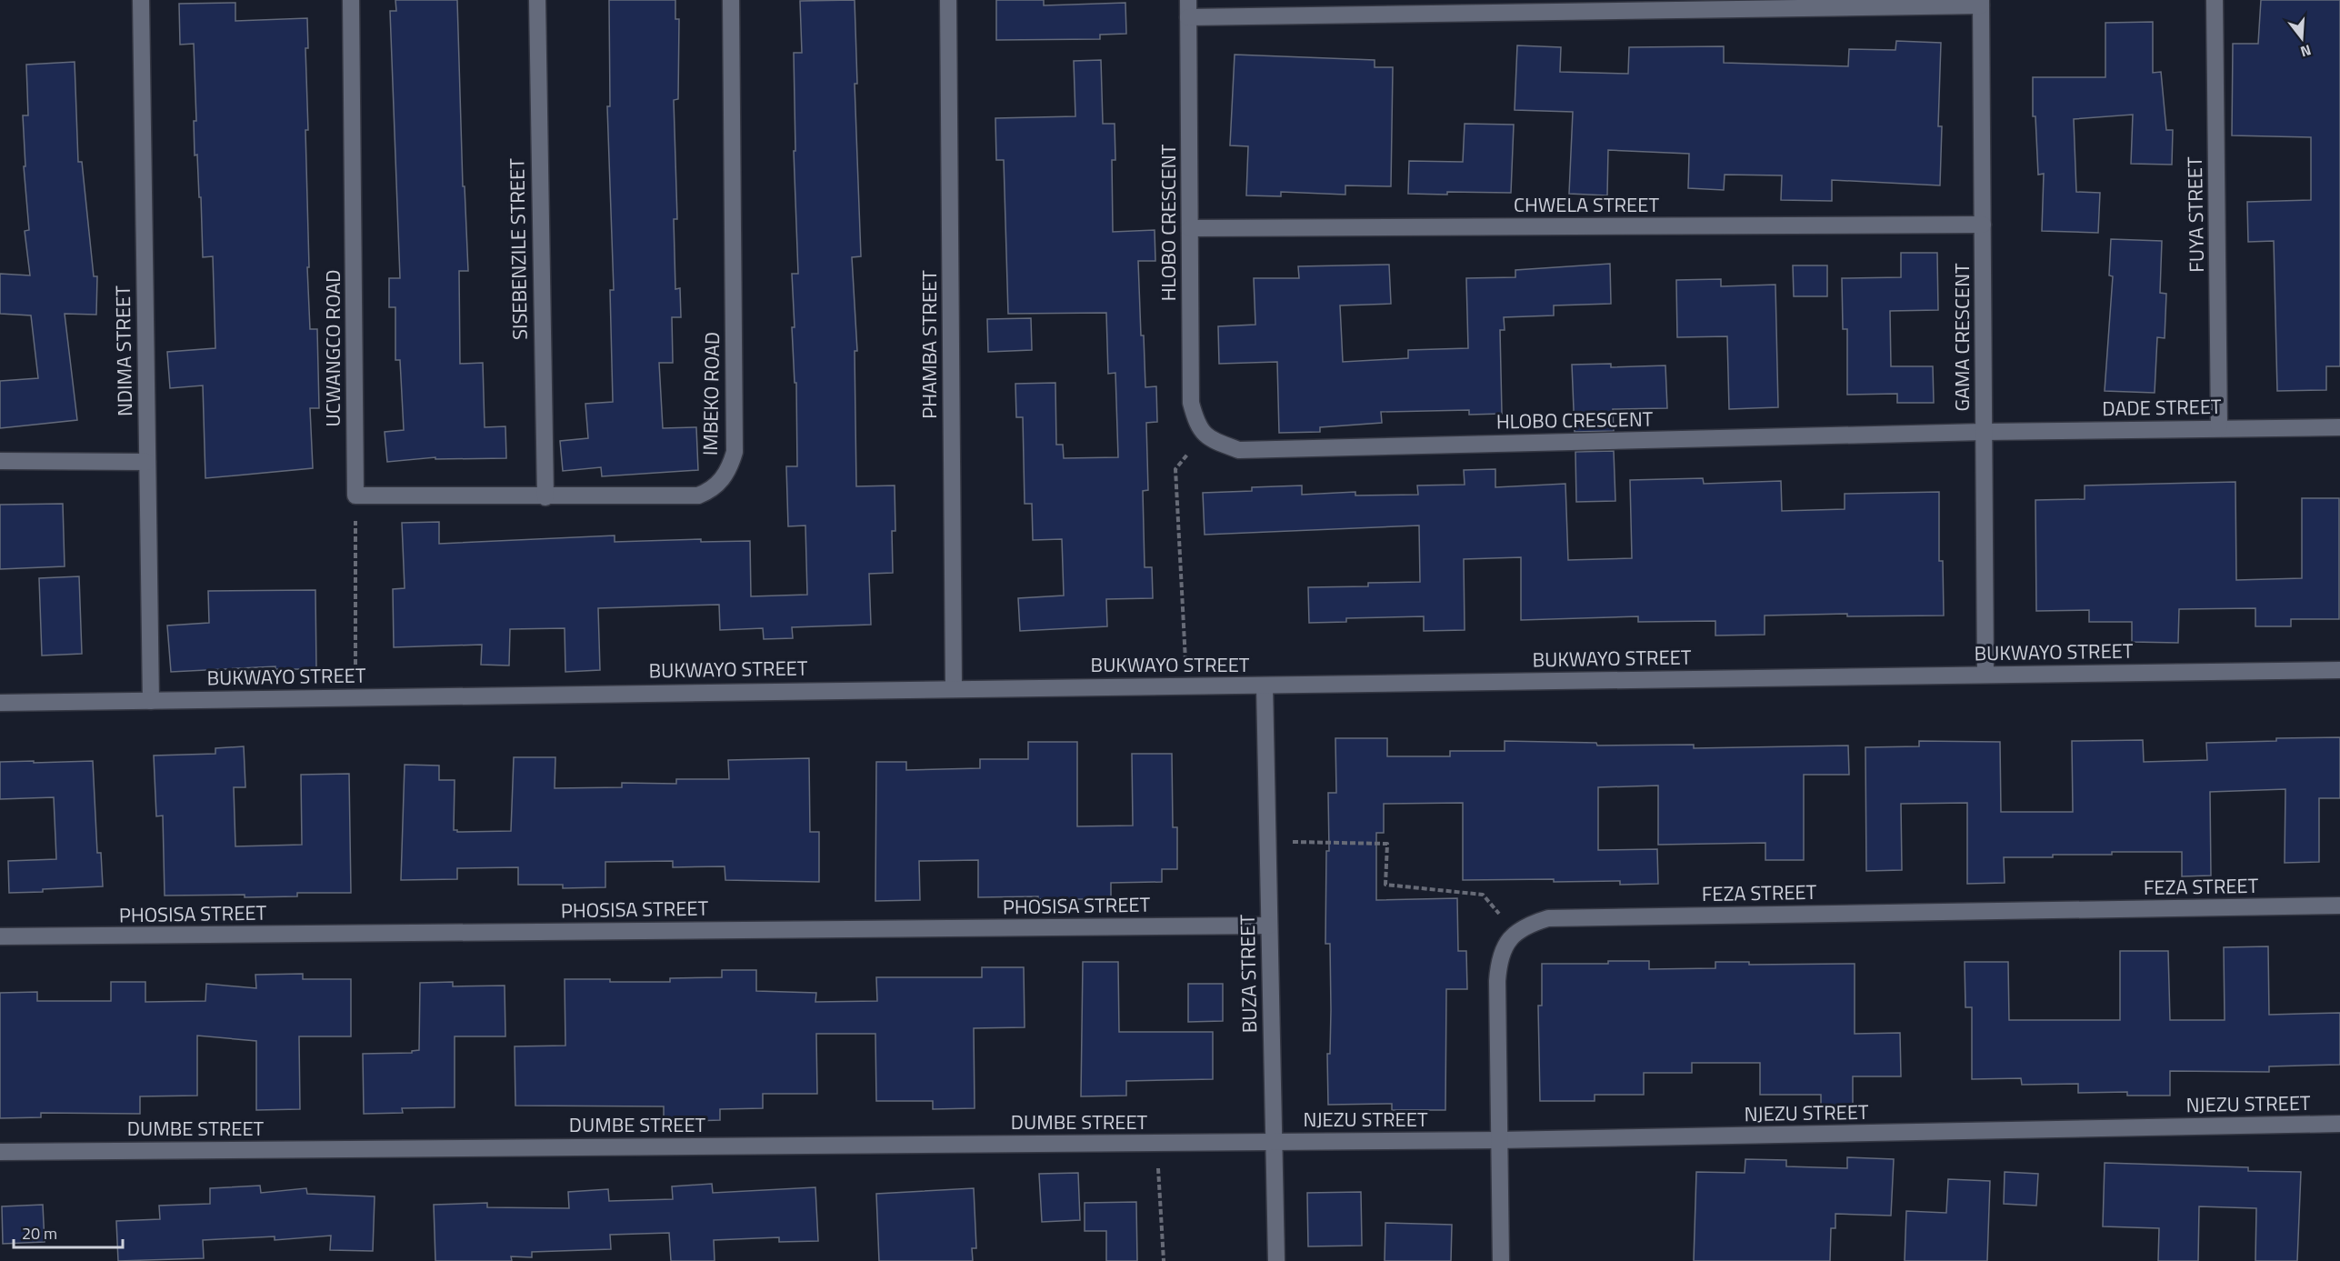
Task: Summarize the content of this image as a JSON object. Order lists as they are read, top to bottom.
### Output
{
  "streets": {
    "street": [
      "CHWELA STREET",
      "FUYA STREET",
      "HLOBO CRESCENT",
      "SISEBENZILE STREET",
      "GAMA CRESCENT",
      "PHAMBA STREET",
      "UCWANGCO ROAD",
      "NDIMA STREET",
      "IMBEKO ROAD",
      "DADE STREET",
      "BUKWAYO STREET",
      "FEZA STREET",
      "PHOSISA STREET",
      "BUZA STREET",
      "NJEZU STREET",
      "DUMBE STREET"
    ]
  },
  "crossings": [
    ["CHWELA STREET", "HLOBO CRESCENT"],
    ["CHWELA STREET", "GAMA CRESCENT"],
    ["FUYA STREET", "DADE STREET"],
    ["HLOBO CRESCENT", "GAMA CRESCENT"],
    ["HLOBO CRESCENT", "DADE STREET"],
    ["SISEBENZILE STREET", "IMBEKO ROAD"],
    ["GAMA CRESCENT", "DADE STREET"],
    ["GAMA CRESCENT", "BUKWAYO STREET"],
    ["PHAMBA STREET", "BUKWAYO STREET"],
    ["UCWANGCO ROAD", "IMBEKO ROAD"],
    ["NDIMA STREET", "BUKWAYO STREET"],
    ["BUKWAYO STREET", "BUZA STREET"],
    ["PHOSISA STREET", "BUZA STREET"],
    ["BUZA STREET", "NJEZU STREET"],
    ["BUZA STREET", "DUMBE STREET"],
    ["NJEZU STREET", "DUMBE STREET"]
  ],
  "scale_bar": "20 m",
  "north": "bottom"
}
